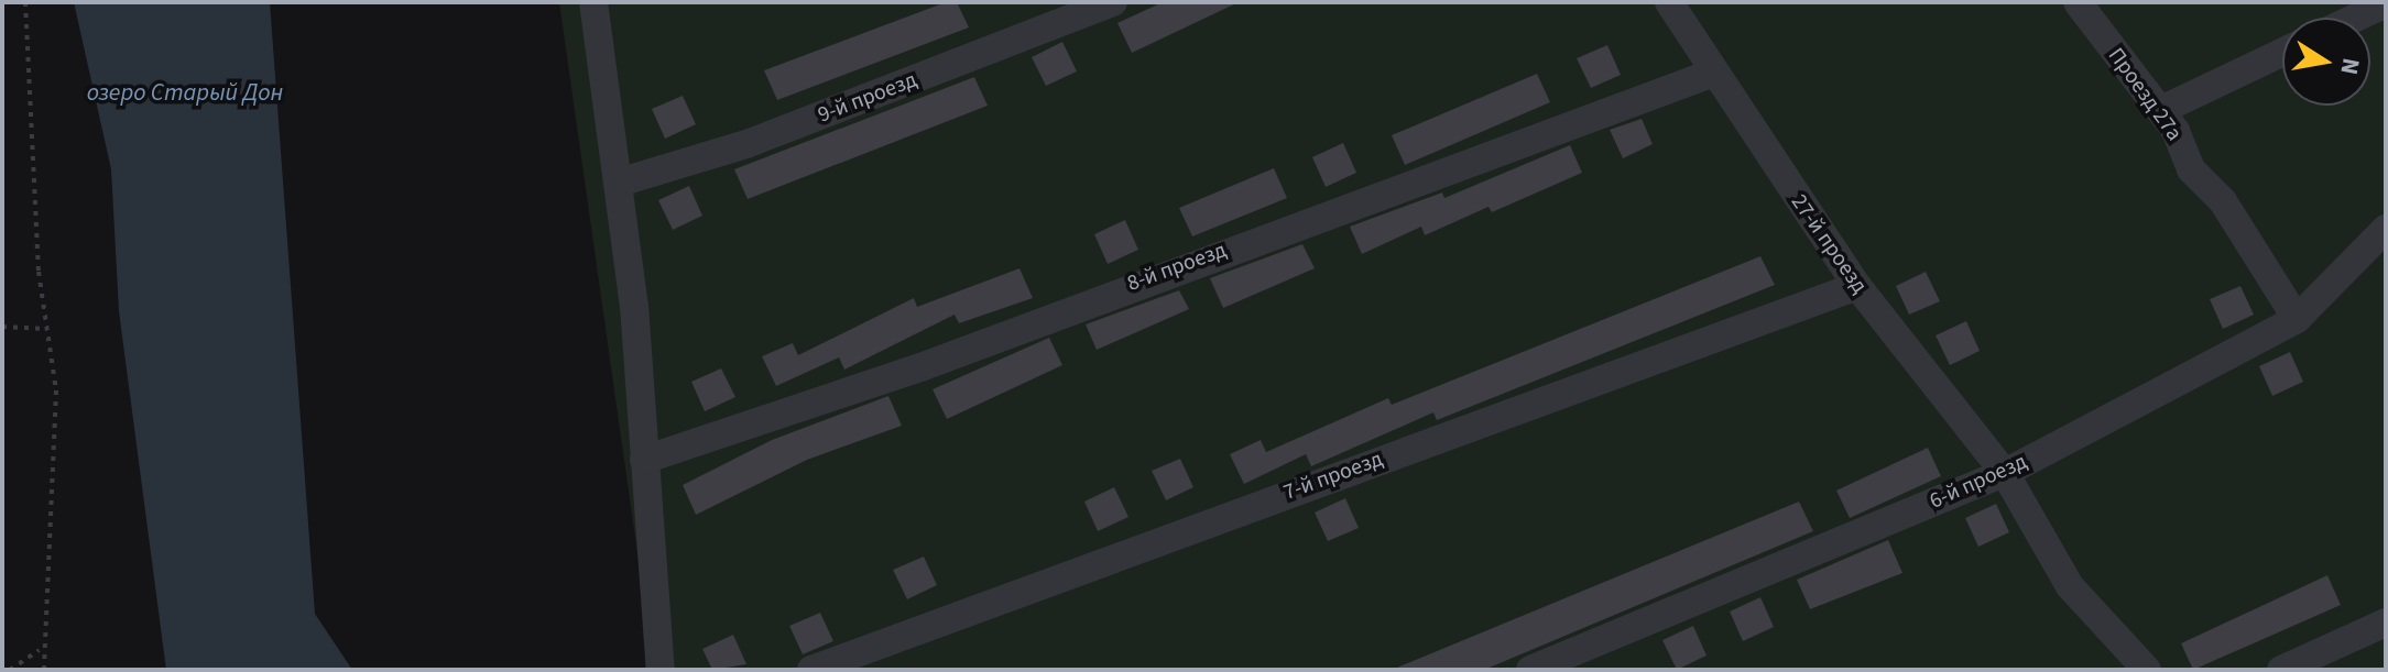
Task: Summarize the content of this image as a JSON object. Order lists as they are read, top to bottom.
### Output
{
  "streets": {
    "street": [
      "Проезд 27а",
      "9-й проезд",
      "27-й проезд",
      "8-й проезд",
      "7-й проезд",
      "6-й проезд"
    ]
  },
  "crossings": [
    ["Проезд 27а", "6-й проезд"],
    ["27-й проезд", "8-й проезд"],
    ["27-й проезд", "7-й проезд"],
    ["27-й проезд", "6-й проезд"]
  ],
  "water": ["озеро Старый Дон"],
  "north": "right"
}
